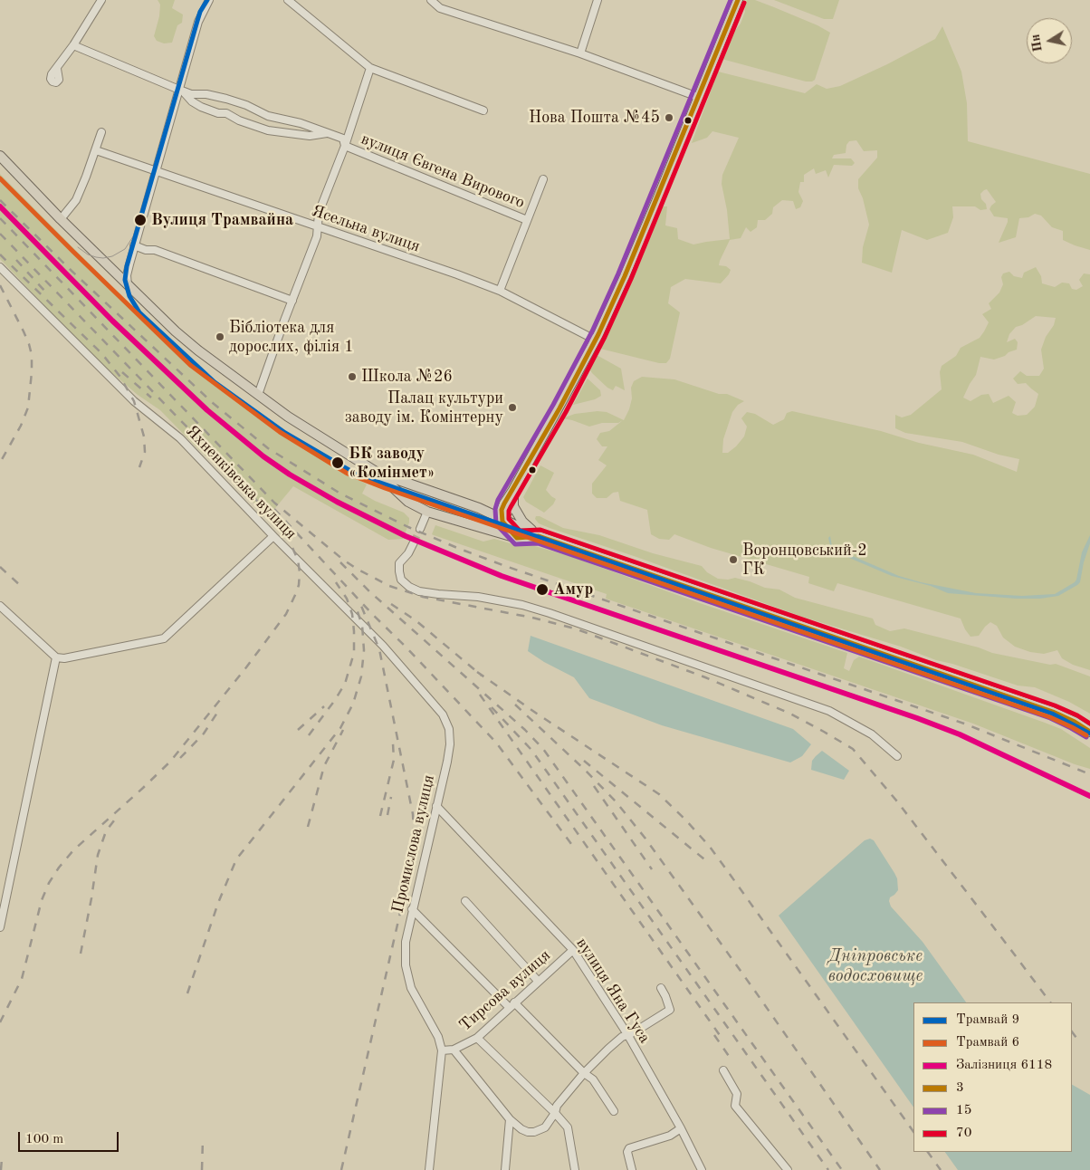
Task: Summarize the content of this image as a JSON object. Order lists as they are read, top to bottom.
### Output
{
  "streets": {
    "street": [
      "вулиця Євгена Вирового",
      "Ясельна вулиця",
      "Яхненківська вулиця",
      "Промислова вулиця",
      "Тирсова вулиця",
      "вулиця Яна Гуса"
    ]
  },
  "crossings": [
    ["Яхненківська вулиця", "Промислова вулиця"],
    ["Промислова вулиця", "вулиця Яна Гуса"],
    ["Тирсова вулиця", "вулиця Яна Гуса"]
  ],
  "water": ["Дніпровське водосховище"],
  "places": [
    "Нова Пошта №45",
    "Вулиця Трамвайна",
    "Бiблiотека для дорослих, фiлiя 1",
    "Школа №26",
    "Палац культури заводу ім. Комінтерну",
    "БК заводу «Комінмет»",
    "Воронцовський-2 ГК",
    "Амур"
  ],
  "lines": [
    "tram line 9",
    "transit line 3",
    "transit line 15",
    "transit line 70",
    "tram line 6",
    "rail line 6118"
  ],
  "legend": [
    "Трамвай 9",
    "Трамвай 6",
    "Залізниця 6118",
    "3",
    "15",
    "70"
  ],
  "scale_bar": "100 m",
  "north": "left"
}
